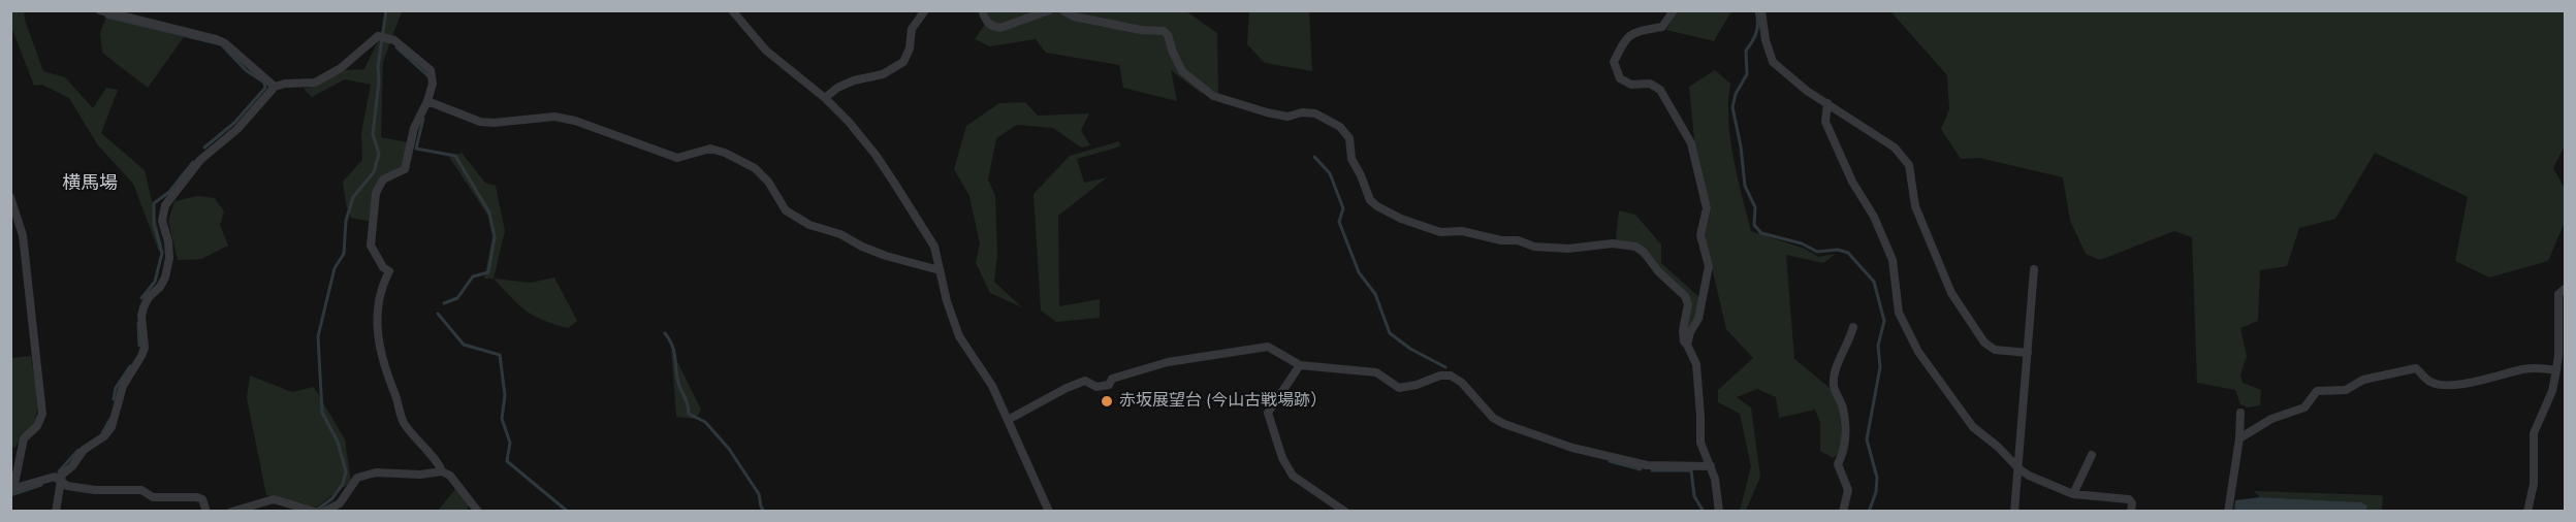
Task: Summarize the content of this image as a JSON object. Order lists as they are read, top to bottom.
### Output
{
  "districts": ["横馬場"],
  "places": ["赤坂展望台 (今山古戦場跡）"]
}
